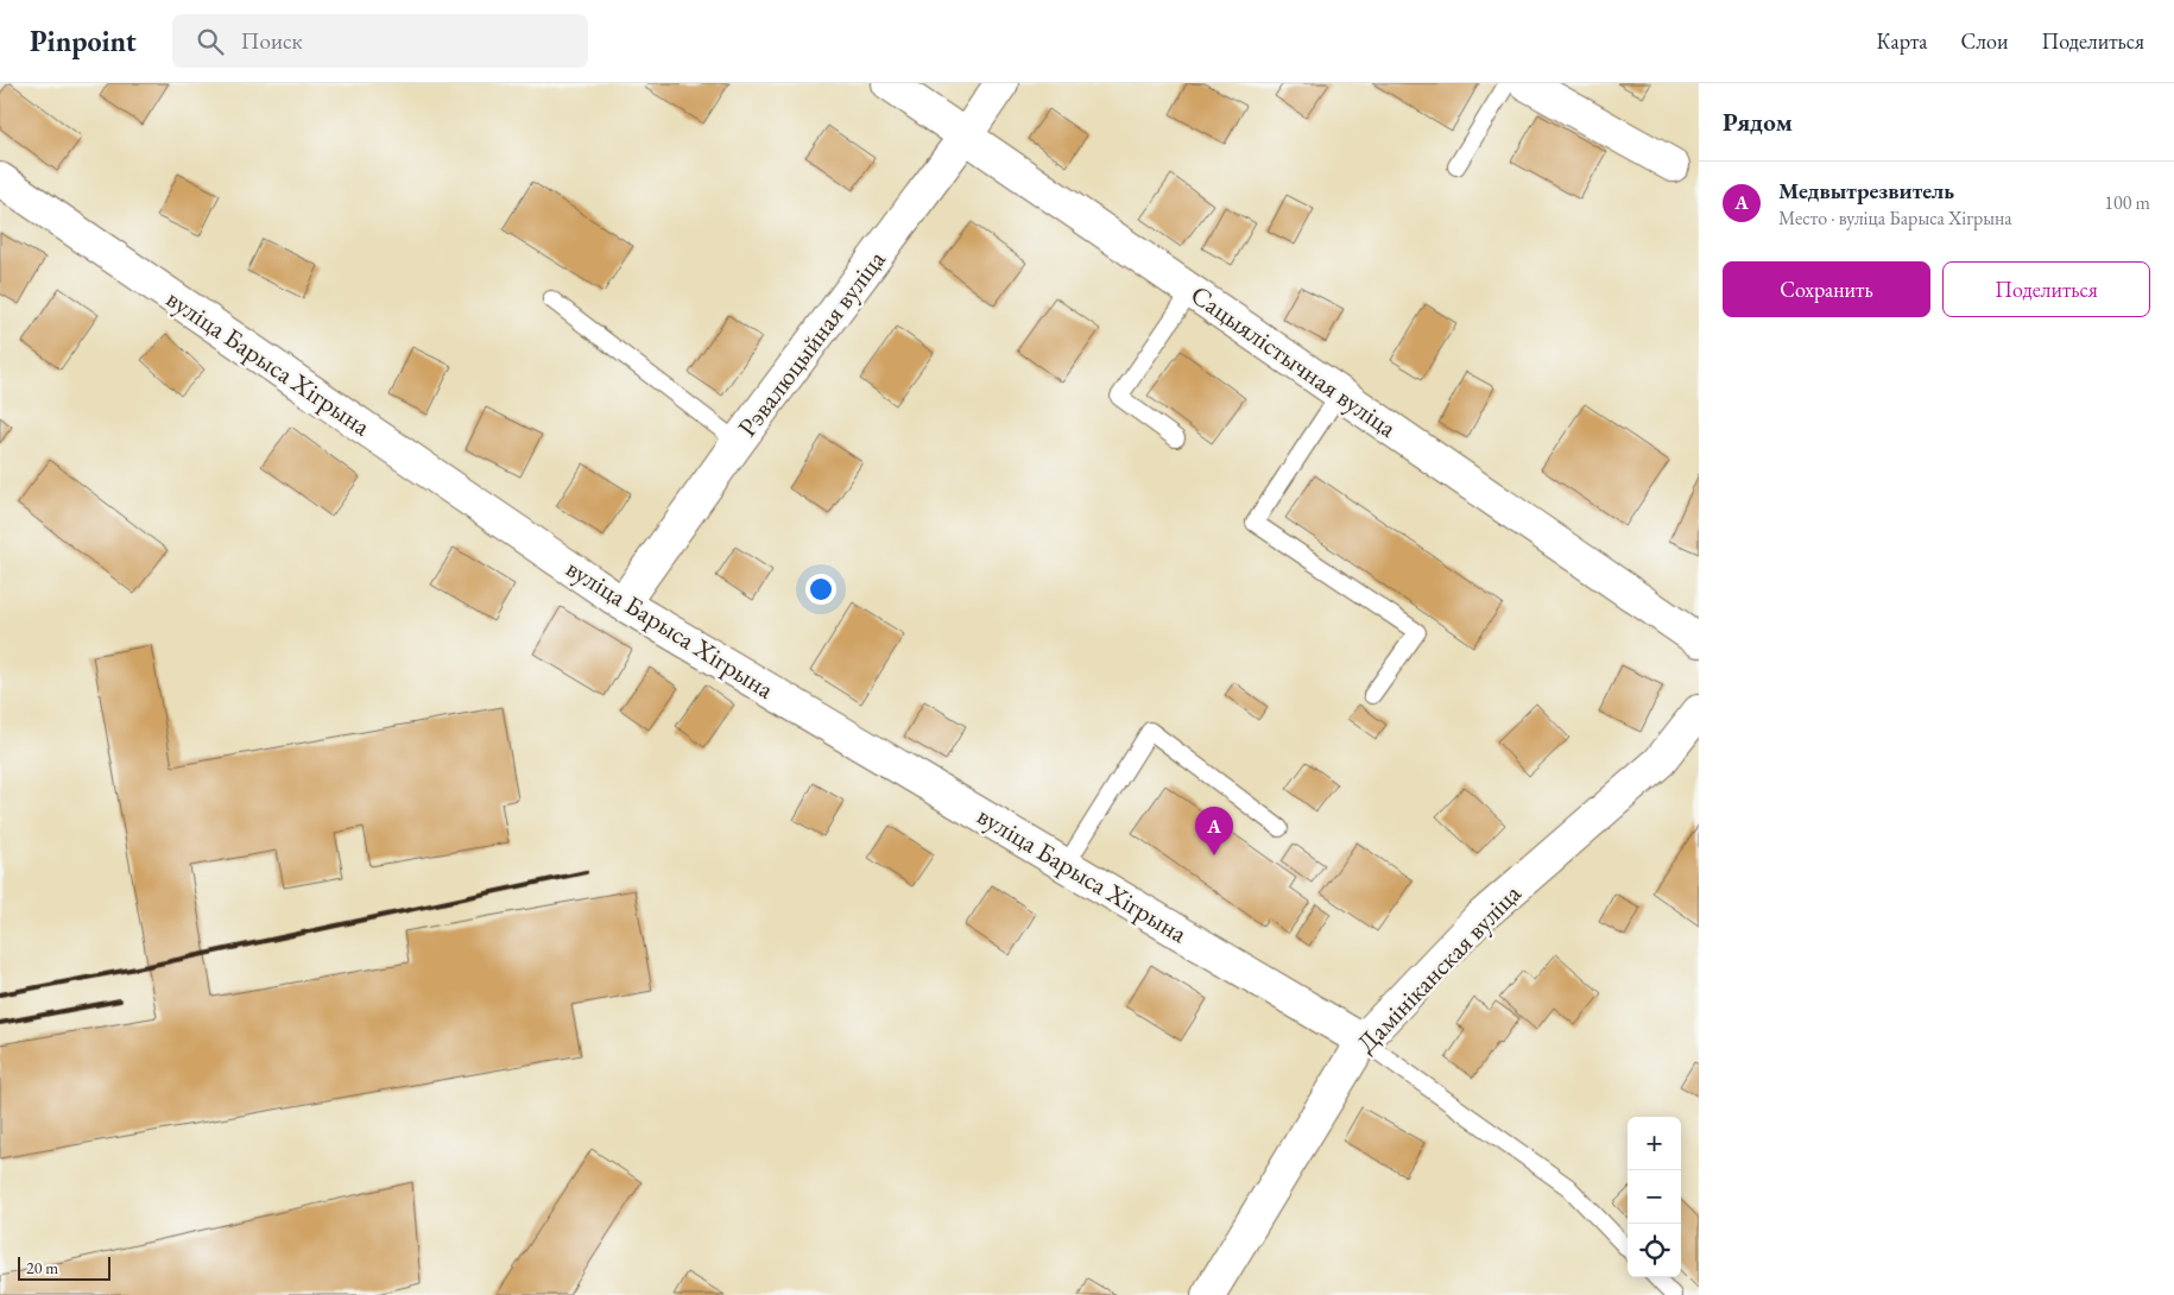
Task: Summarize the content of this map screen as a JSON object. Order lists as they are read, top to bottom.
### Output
{
  "streets": {
    "street": [
      "Рэвалюцыйная вуліца",
      "Сацыялістычная вуліца",
      "вуліца Барыса Хігрына",
      "Дамініканская вуліца"
    ]
  },
  "crossings": [
    ["Рэвалюцыйная вуліца", "Сацыялістычная вуліца"],
    ["Рэвалюцыйная вуліца", "вуліца Барыса Хігрына"],
    ["вуліца Барыса Хігрына", "Дамініканская вуліца"]
  ],
  "scale_bar": "20 m",
  "page": {
    "header": "Pinpoint",
    "search": "Поиск",
    "nav": ["Карта", "Слои", "Поделиться"],
    "heading": "Рядом",
    "list": [
      {
        "mark": "A",
        "name": "Медвытрезвитель",
        "note": "Место · вуліца Барыса Хігрына",
        "value": "100 m"
      }
    ],
    "buttons": ["Сохранить", "Поделиться"],
    "pins": "A",
    "map_buttons": ["+", "−"],
    "scale": "20 m"
  }
}
